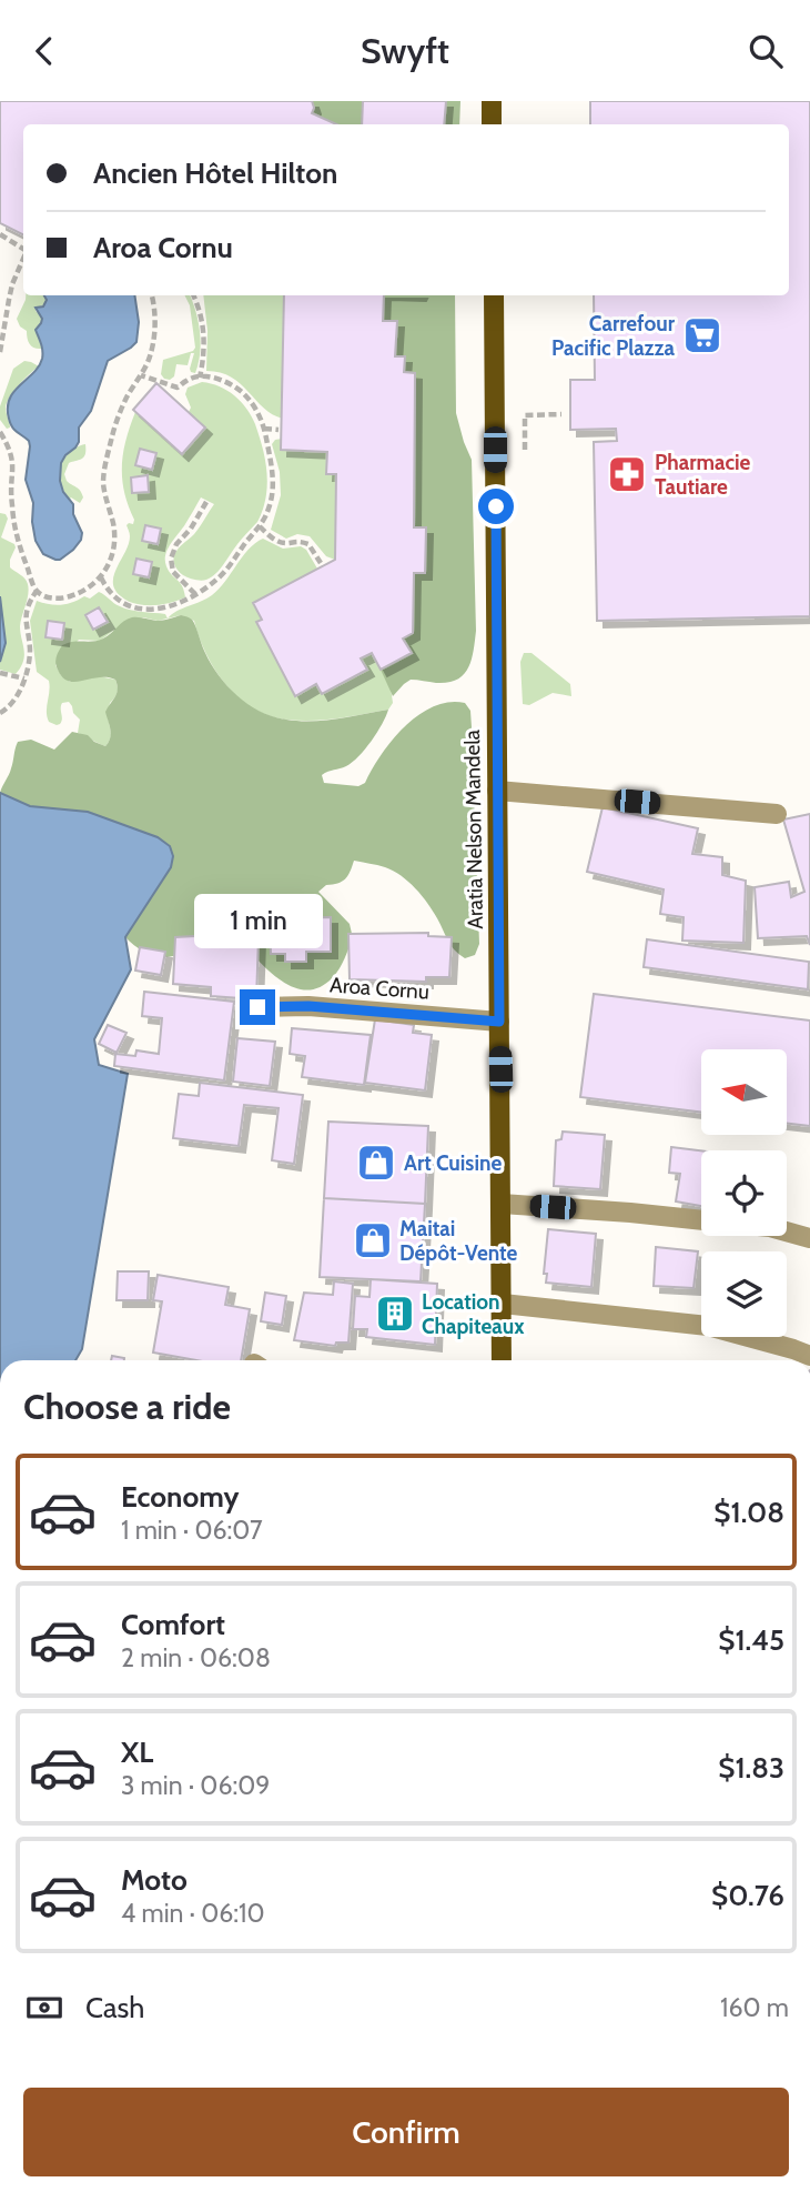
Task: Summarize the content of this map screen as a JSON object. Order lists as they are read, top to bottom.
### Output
{
  "streets": {
    "main road": ["Aratia Nelson Mandela"],
    "street": ["Aroa Cornu"]
  },
  "crossings": [
    ["Aratia Nelson Mandela", "Aroa Cornu"]
  ],
  "places": {
    "supermarket": ["Carrefour Pacific Plazza"],
    "pharmacy": ["Pharmacie Tautiare"],
    "shop": ["Art Cuisine", "Maitai Dépôt-Vente"],
    "building": ["Location Chapiteaux"]
  },
  "north": "left",
  "page": {
    "header": "Swyft",
    "banner": ["Ancien Hôtel Hilton", "Aroa Cornu"],
    "bubble": "1 min",
    "heading": "Choose a ride",
    "list": [
      {
        "name": "Economy",
        "note": "1 min · 06:07",
        "value": "$1.08"
      },
      {
        "name": "Comfort",
        "note": "2 min · 06:08",
        "value": "$1.45"
      },
      {
        "name": "XL",
        "note": "3 min · 06:09",
        "value": "$1.83"
      },
      {
        "name": "Moto",
        "note": "4 min · 06:10",
        "value": "$0.76"
      }
    ],
    "pay": ["Cash", "160 m"],
    "buttons": "Confirm"
  }
}
